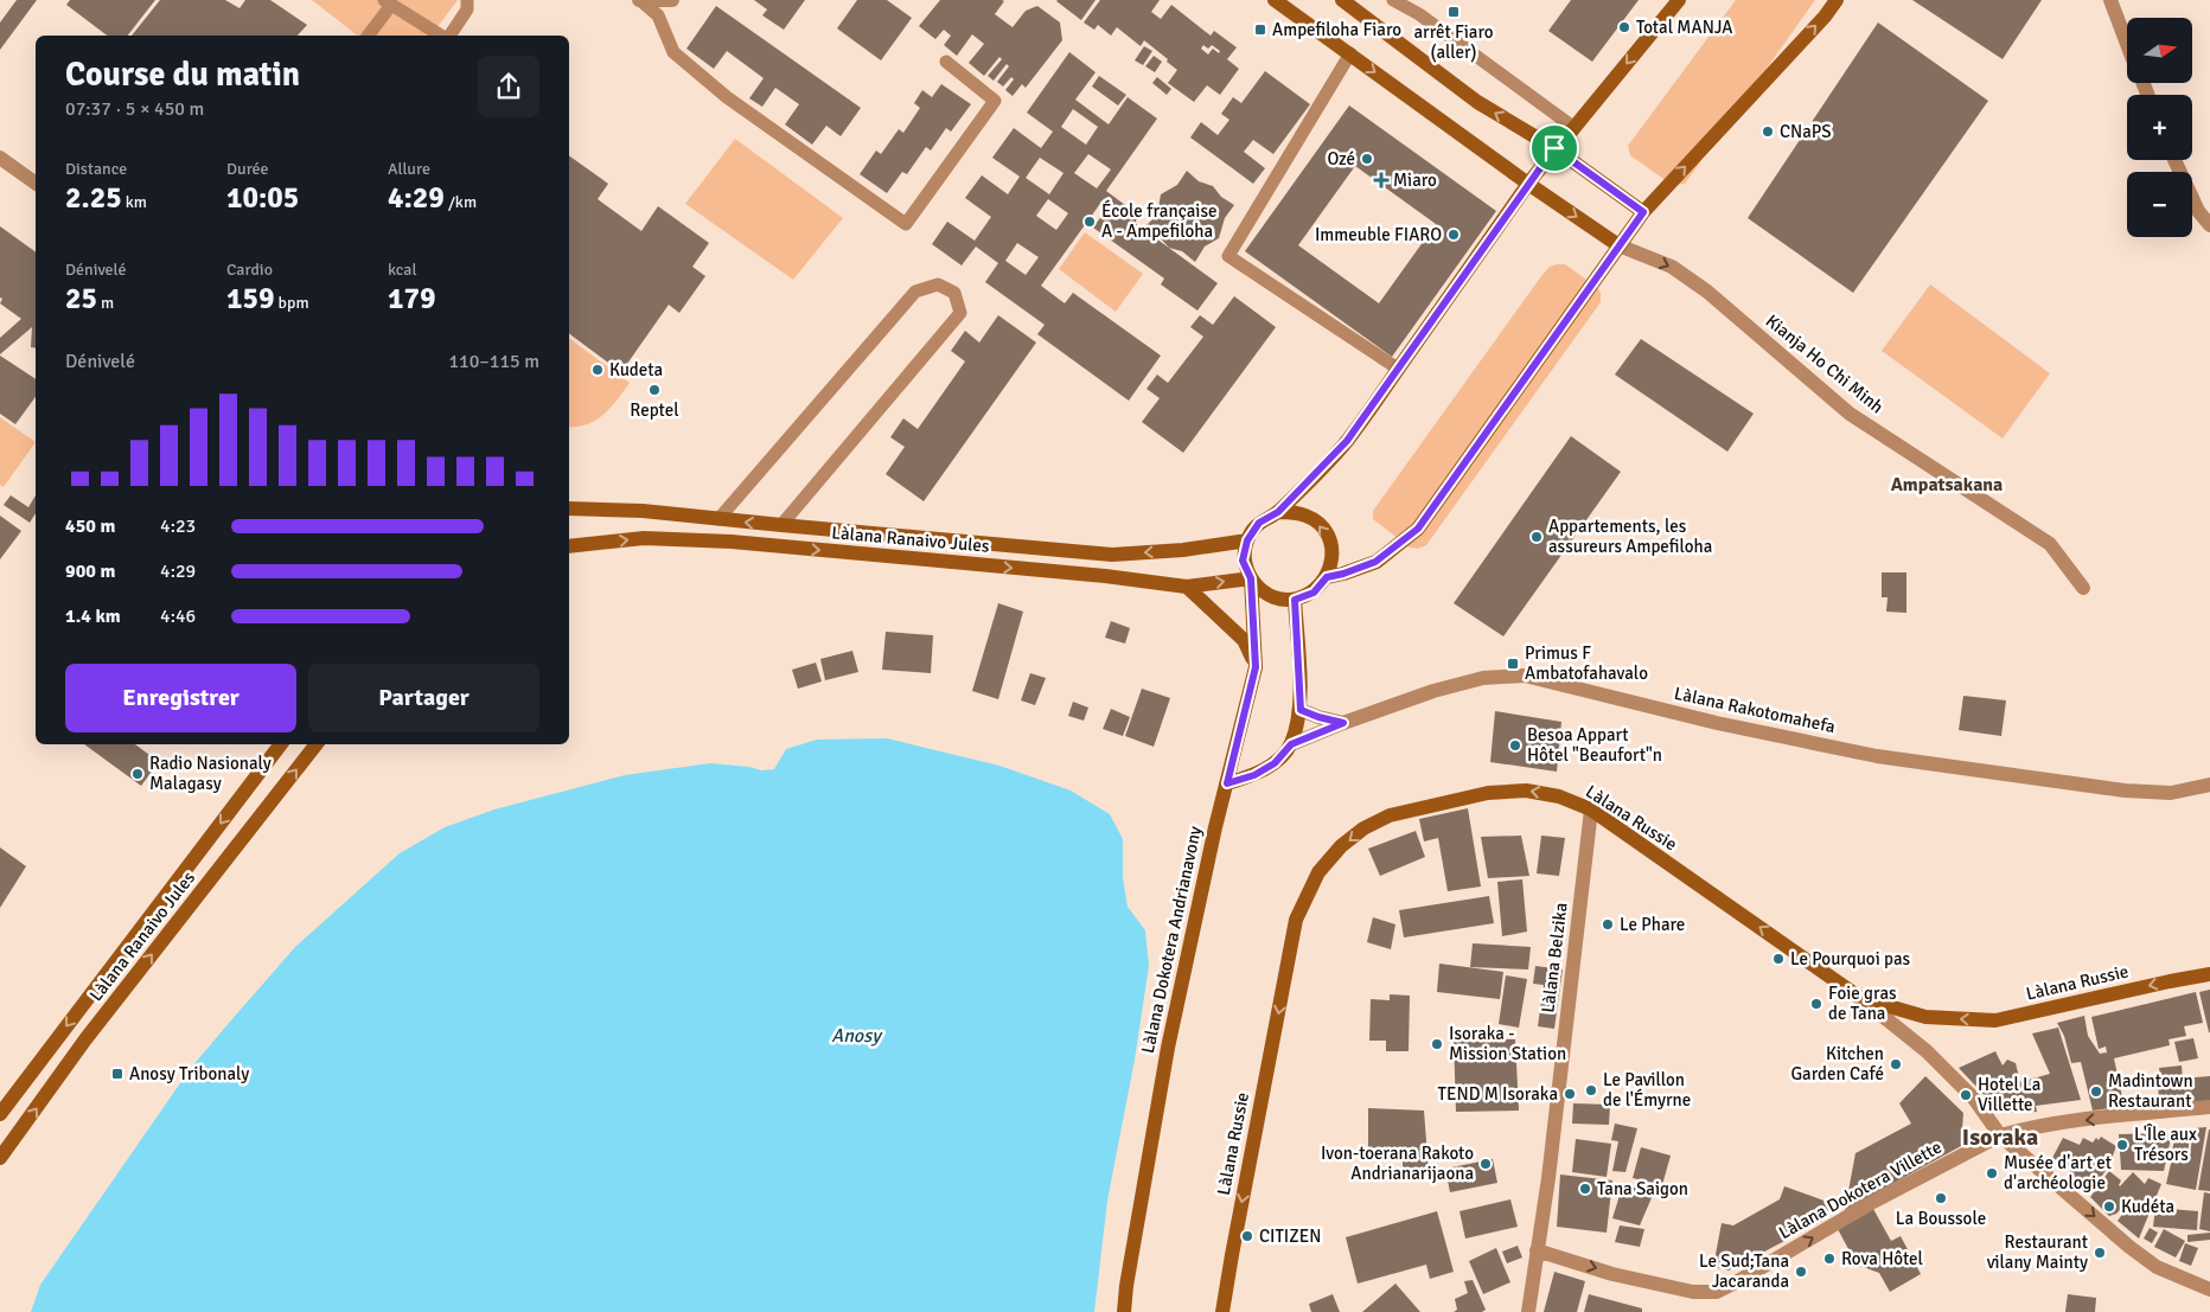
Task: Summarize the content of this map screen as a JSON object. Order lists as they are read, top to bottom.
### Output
{
  "streets": {
    "main road": [
      "Kianja Ho Chi Minh",
      "Làlana Ranaivo Jules",
      "Làlana Russie",
      "Làlana Dokotera Andrianavony"
    ],
    "street": ["Làlana Rakotomahefa", "Làlana Belzika", "Làlana Dokotera Villette"]
  },
  "crossings": [
    ["Làlana Ranaivo Jules", "Làlana Dokotera Andrianavony"],
    ["Làlana Russie", "Làlana Belzika"],
    ["Làlana Belzika", "Làlana Dokotera Villette"]
  ],
  "districts": ["Ampatsakana", "Isoraka"],
  "water": ["Anosy"],
  "places": {
    "transit": [
      "arrêt Fiaro (aller)",
      "Ampefiloha Fiaro",
      "Primus F Ambatofahavalo",
      "Anosy Tribonaly"
    ],
    "other": [
      "Total MANJA",
      "CNaPS",
      "Ozé",
      "École française A - Ampefiloha",
      "Immeuble FIARO",
      "Kudeta",
      "Reptel",
      "Appartements, les assureurs Ampefiloha",
      "Besoa Appart Hôtel \"Beaufort\"n",
      "Radio Nasionaly Malagasy",
      "Le Phare",
      "Le Pourquoi pas",
      "Foie gras de Tana",
      "Isoraka - Mission Station",
      "Kitchen Garden Café",
      "Le Pavillon de l'Émyrne",
      "Madintown Restaurant",
      "TEND M Isoraka",
      "Hotel La Villette",
      "L'Île aux Trésors",
      "Ivon-toerana Rakoto Andrianarijaona",
      "Musée d'art et d'archéologie",
      "Tana Saigon",
      "La Boussole",
      "Kudéta",
      "CITIZEN",
      "Restaurant vilany Mainty",
      "Rova Hôtel",
      "Le Sud;Tana Jacaranda"
    ],
    "health": ["Miaro"]
  },
  "north": "right",
  "page": {
    "map_buttons": ["+", "−"],
    "heading": ["Course du matin", "07:37 · 5 × 450 m"],
    "stats": [
      ["Distance", "2.25 km"],
      ["Durée", "10:05"],
      ["Allure", "4:29 /km"],
      ["Dénivelé", "25 m"],
      ["Cardio", "159 bpm"],
      ["kcal", "179"]
    ],
    "chart": ["Dénivelé", "110–115 m"],
    "list": [
      {
        "name": "450 m",
        "note": "4:23"
      },
      {
        "name": "900 m",
        "note": "4:29"
      },
      {
        "name": "1.4 km",
        "note": "4:46"
      }
    ],
    "buttons": ["Enregistrer", "Partager"]
  }
}
